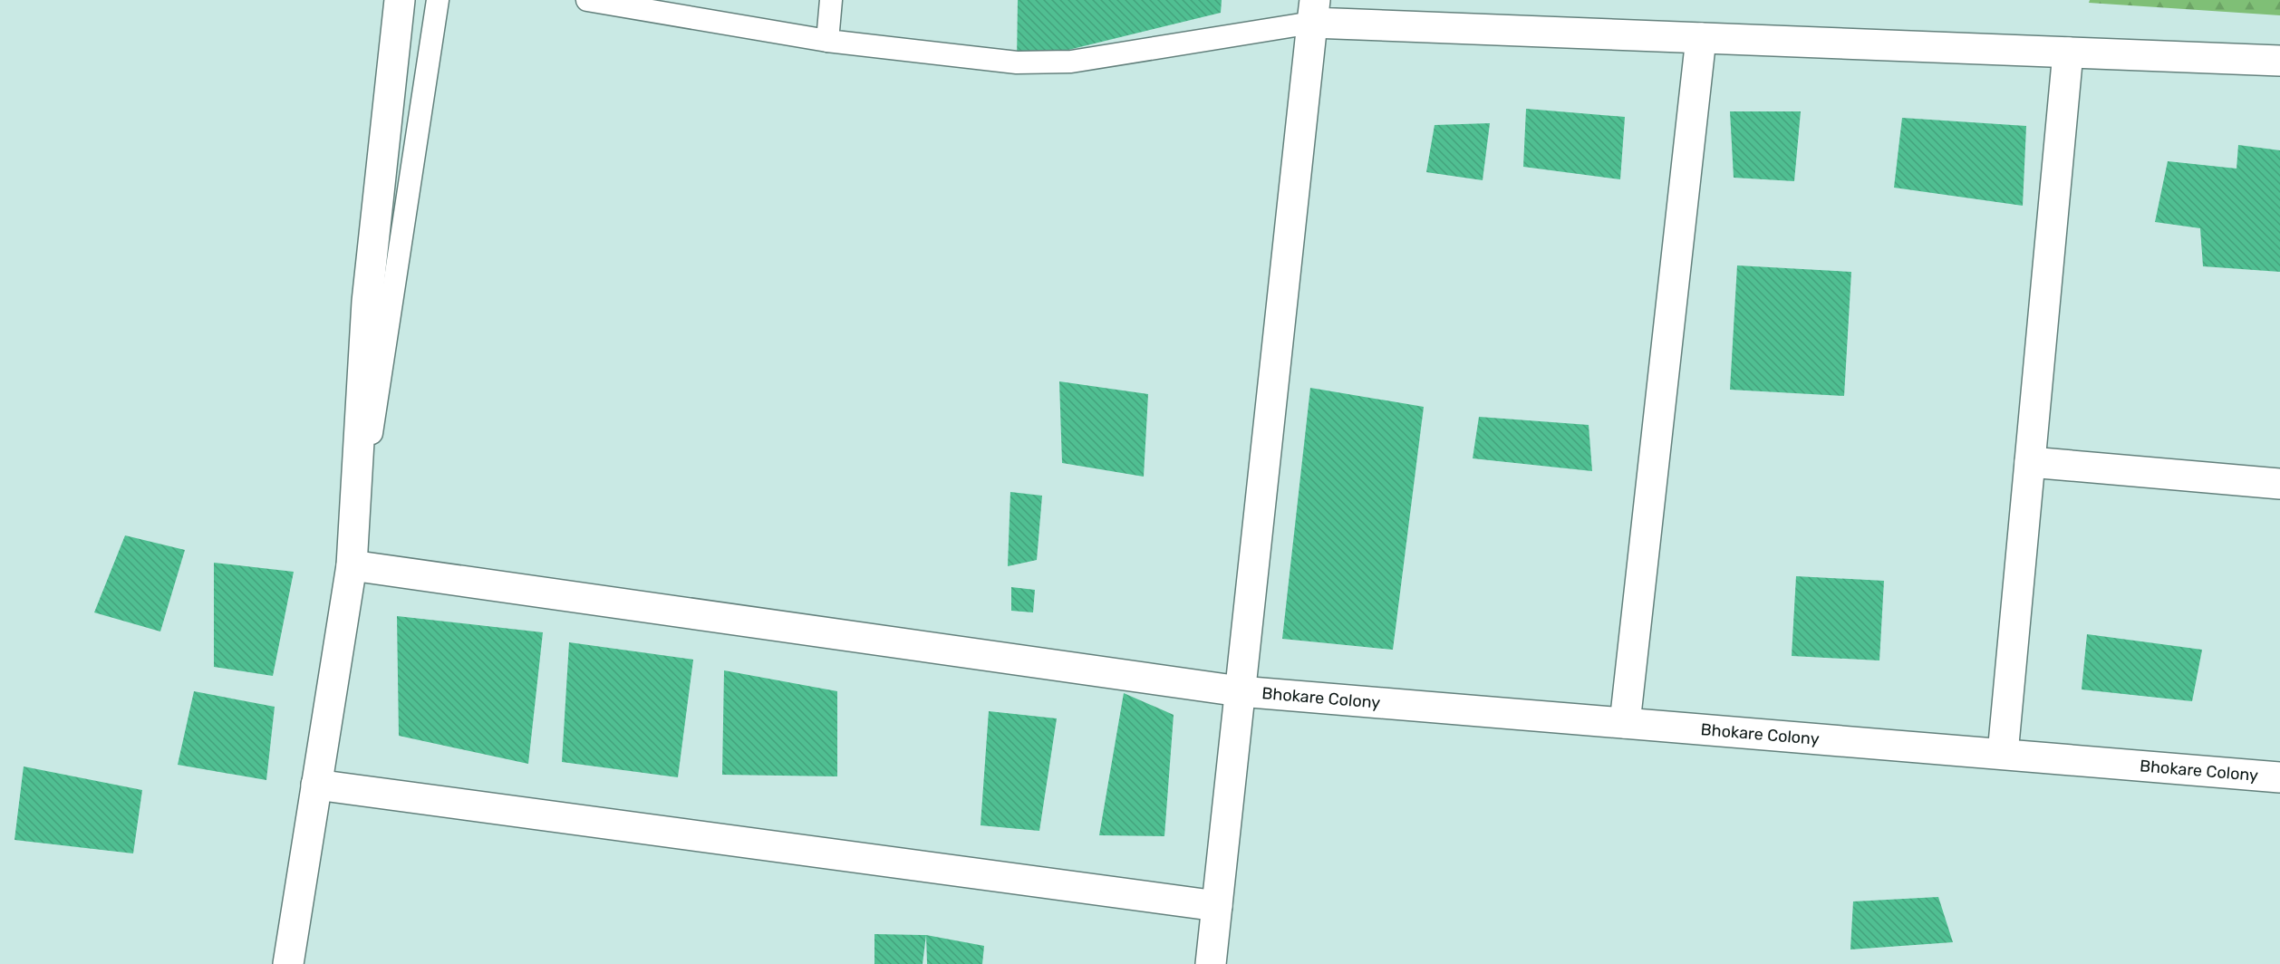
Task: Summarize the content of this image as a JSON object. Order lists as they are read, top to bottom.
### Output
{
  "streets": {
    "street": ["Bhokare Colony"]
  }
}
